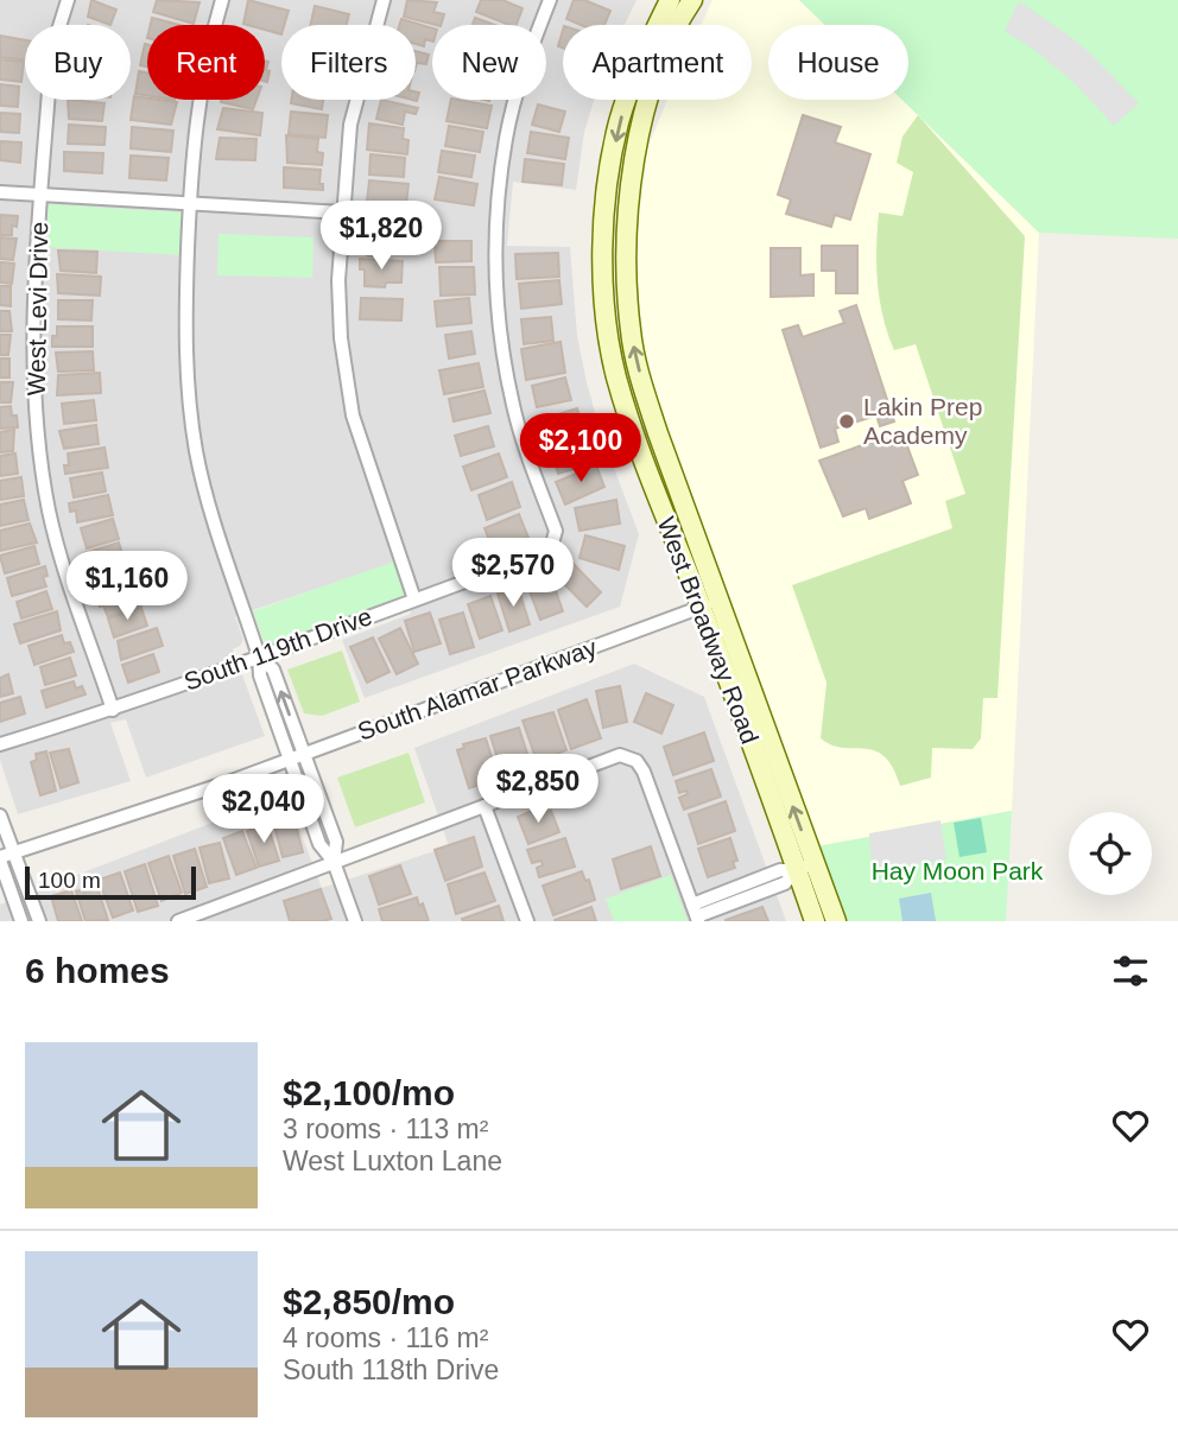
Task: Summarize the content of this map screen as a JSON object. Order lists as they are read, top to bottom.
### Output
{
  "streets": {
    "main road": ["West Broadway Road"],
    "street": ["West Levi Drive", "South 119th Drive", "South Alamar Parkway"]
  },
  "crossings": [
    ["West Levi Drive", "South 119th Drive"],
    ["West Broadway Road", "South Alamar Parkway"]
  ],
  "parks": ["Hay Moon Park"],
  "places": ["Lakin Prep Academy"],
  "scale_bar": "100 m",
  "page": {
    "chip": [
      "Buy",
      "Rent",
      "Filters",
      "New",
      "Apartment",
      "House"
    ],
    "price": [
      "$1,820",
      "$2,100",
      "$2,570",
      "$1,160",
      "$2,850",
      "$2,040"
    ],
    "scale": "100 m",
    "heading": "6 homes",
    "list": [
      {
        "name": "$2,100/mo",
        "note": "3 rooms · 113 m² · West Luxton Lane"
      },
      {
        "name": "$2,850/mo",
        "note": "4 rooms · 116 m² · South 118th Drive"
      }
    ]
  }
}
